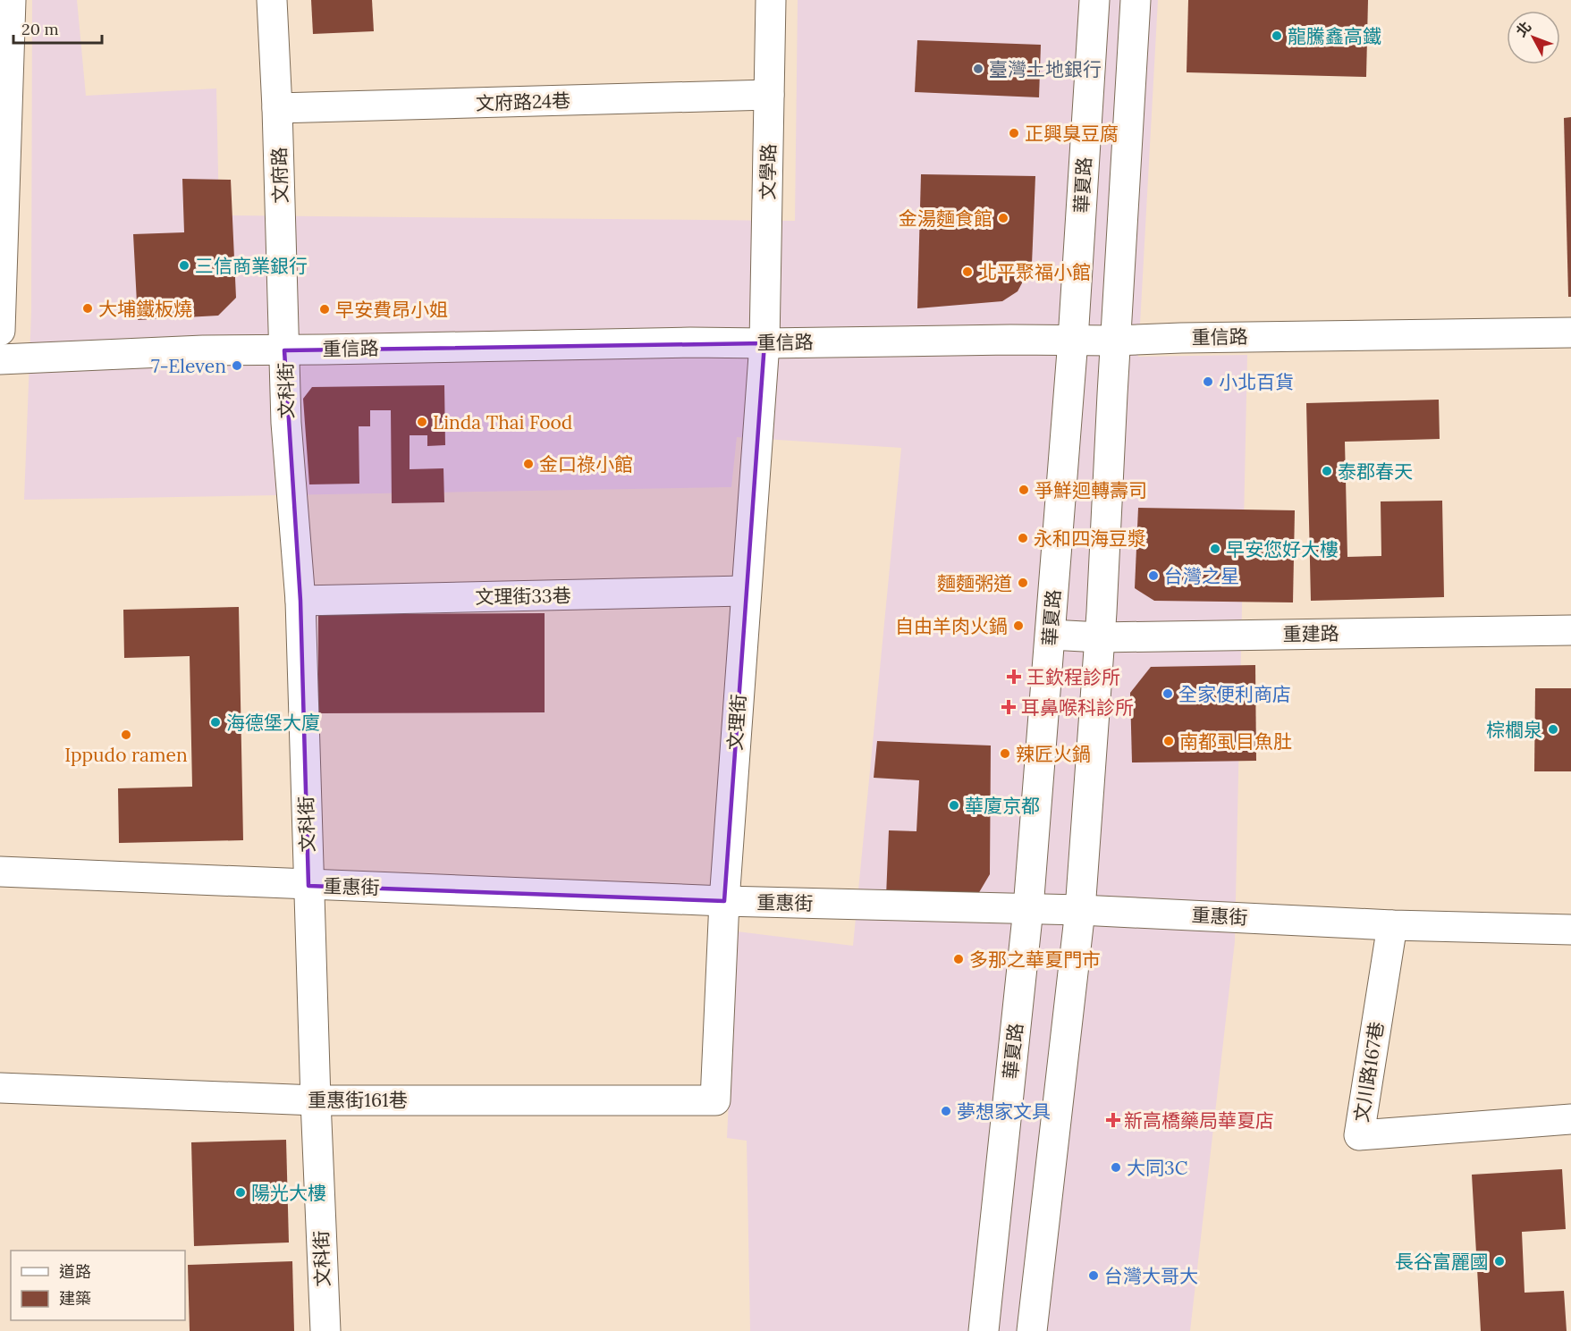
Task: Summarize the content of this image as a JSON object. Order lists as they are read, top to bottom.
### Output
{
  "streets": {
    "street": [
      "文府路24巷",
      "文學路",
      "文府路",
      "華夏路",
      "重信路",
      "文科街",
      "文理街33巷",
      "重建路",
      "文理街",
      "重惠街",
      "文川路167巷",
      "重惠街161巷"
    ]
  },
  "crossings": [
    ["文府路24巷", "文學路"],
    ["文府路24巷", "文府路"],
    ["文學路", "重信路"],
    ["文學路", "文理街"],
    ["文府路", "重信路"],
    ["文府路", "文科街"],
    ["華夏路", "重信路"],
    ["華夏路", "重建路"],
    ["華夏路", "重惠街"],
    ["重信路", "文科街"],
    ["重信路", "文理街"],
    ["文科街", "文理街33巷"],
    ["文科街", "重惠街"],
    ["文科街", "重惠街161巷"],
    ["文理街33巷", "文理街"],
    ["文理街", "重惠街"],
    ["文理街", "重惠街161巷"],
    ["重惠街", "文川路167巷"]
  ],
  "places": {
    "other": [
      "龍騰鑫高鐵",
      "臺灣土地銀行",
      "正興臭豆腐",
      "金湯麵食館",
      "三信商業銀行",
      "北平聚福小館",
      "大埔鐵板燒",
      "早安費昂小姐",
      "7-Eleven",
      "小北百貨",
      "Linda Thai Food",
      "金口祿小館",
      "泰郡春天",
      "爭鮮迴轉壽司",
      "永和四海豆漿",
      "早安您好大樓",
      "台灣之星",
      "麵麵粥道",
      "自由羊肉火鍋",
      "全家便利商店",
      "海德堡大廈",
      "棕櫚泉",
      "Ippudo ramen",
      "南都虱目魚肚",
      "辣匠火鍋",
      "華廈京都",
      "多那之華夏門市",
      "夢想家文具",
      "大同3C",
      "陽光大樓",
      "長谷富麗國",
      "台灣大哥大"
    ],
    "health": ["王欽程診所", "耳鼻喉科診所", "新高橋藥局華夏店"]
  },
  "legend": ["道路", "建築"],
  "scale_bar": "20 m",
  "north": "top left"
}
